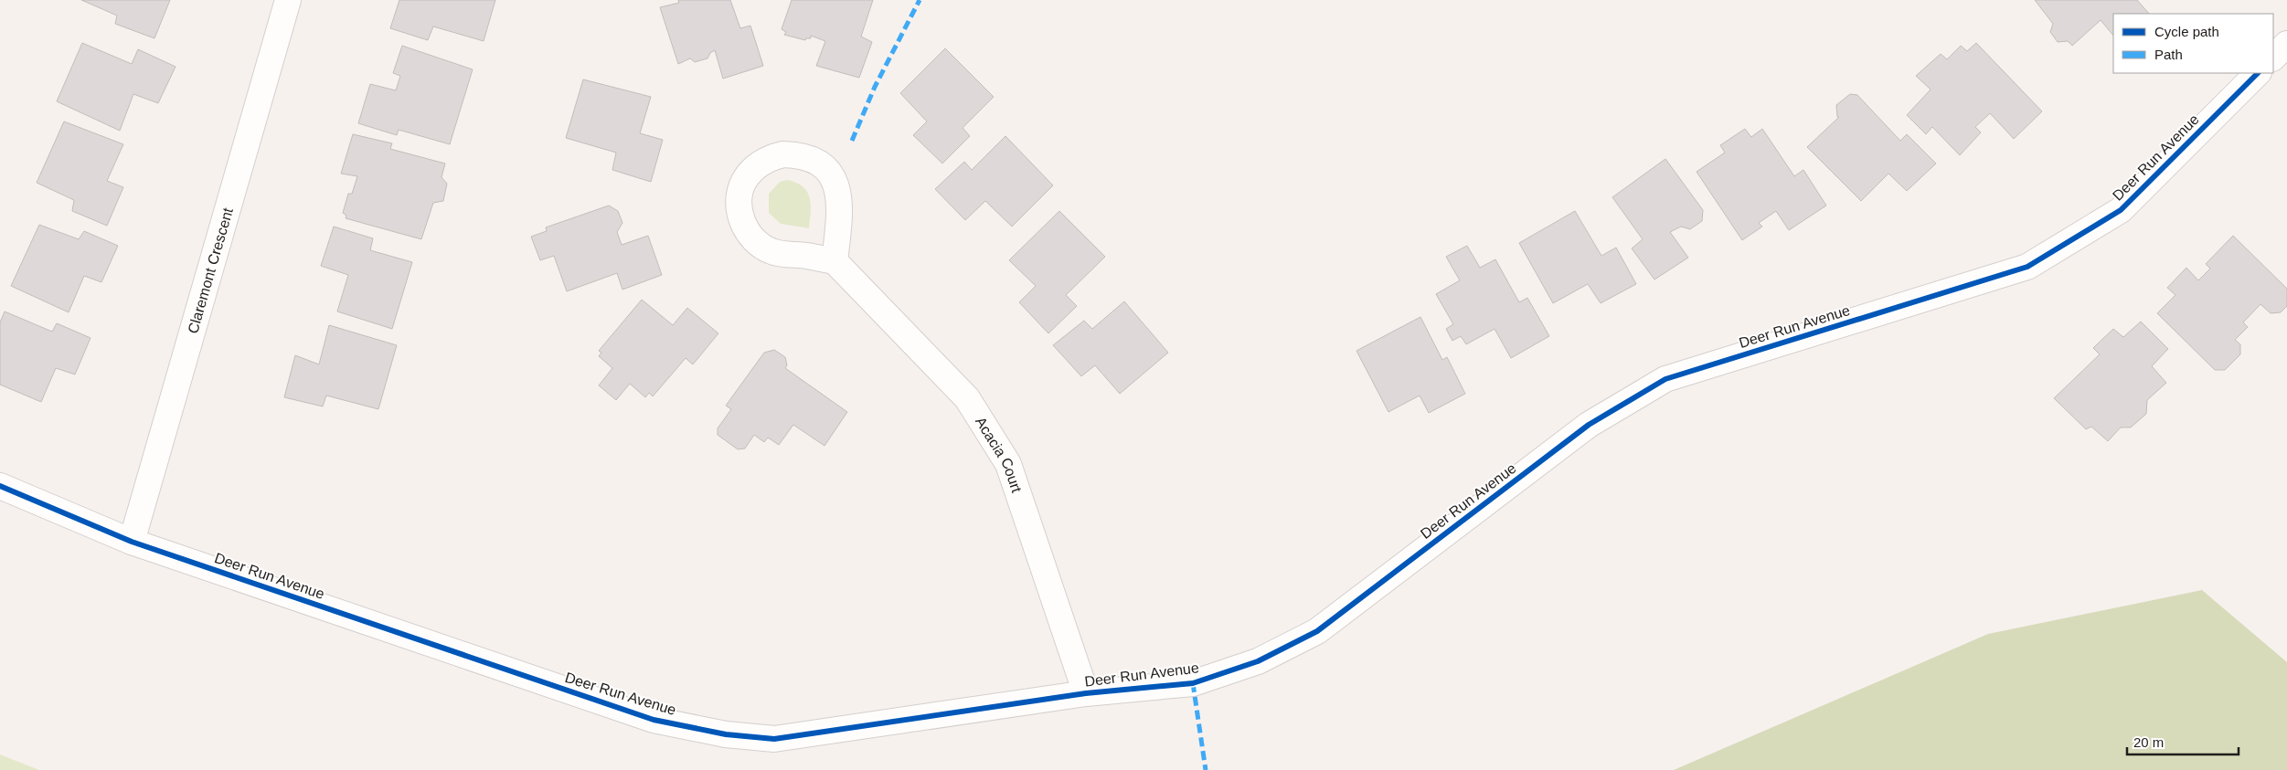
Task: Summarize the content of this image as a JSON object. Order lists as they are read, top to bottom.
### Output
{
  "streets": {
    "street": ["Deer Run Avenue", "Claremont Crescent", "Acacia Court"]
  },
  "crossings": [
    ["Deer Run Avenue", "Claremont Crescent"],
    ["Deer Run Avenue", "Acacia Court"]
  ],
  "legend": ["Cycle path", "Path"],
  "scale_bar": "20 m"
}
